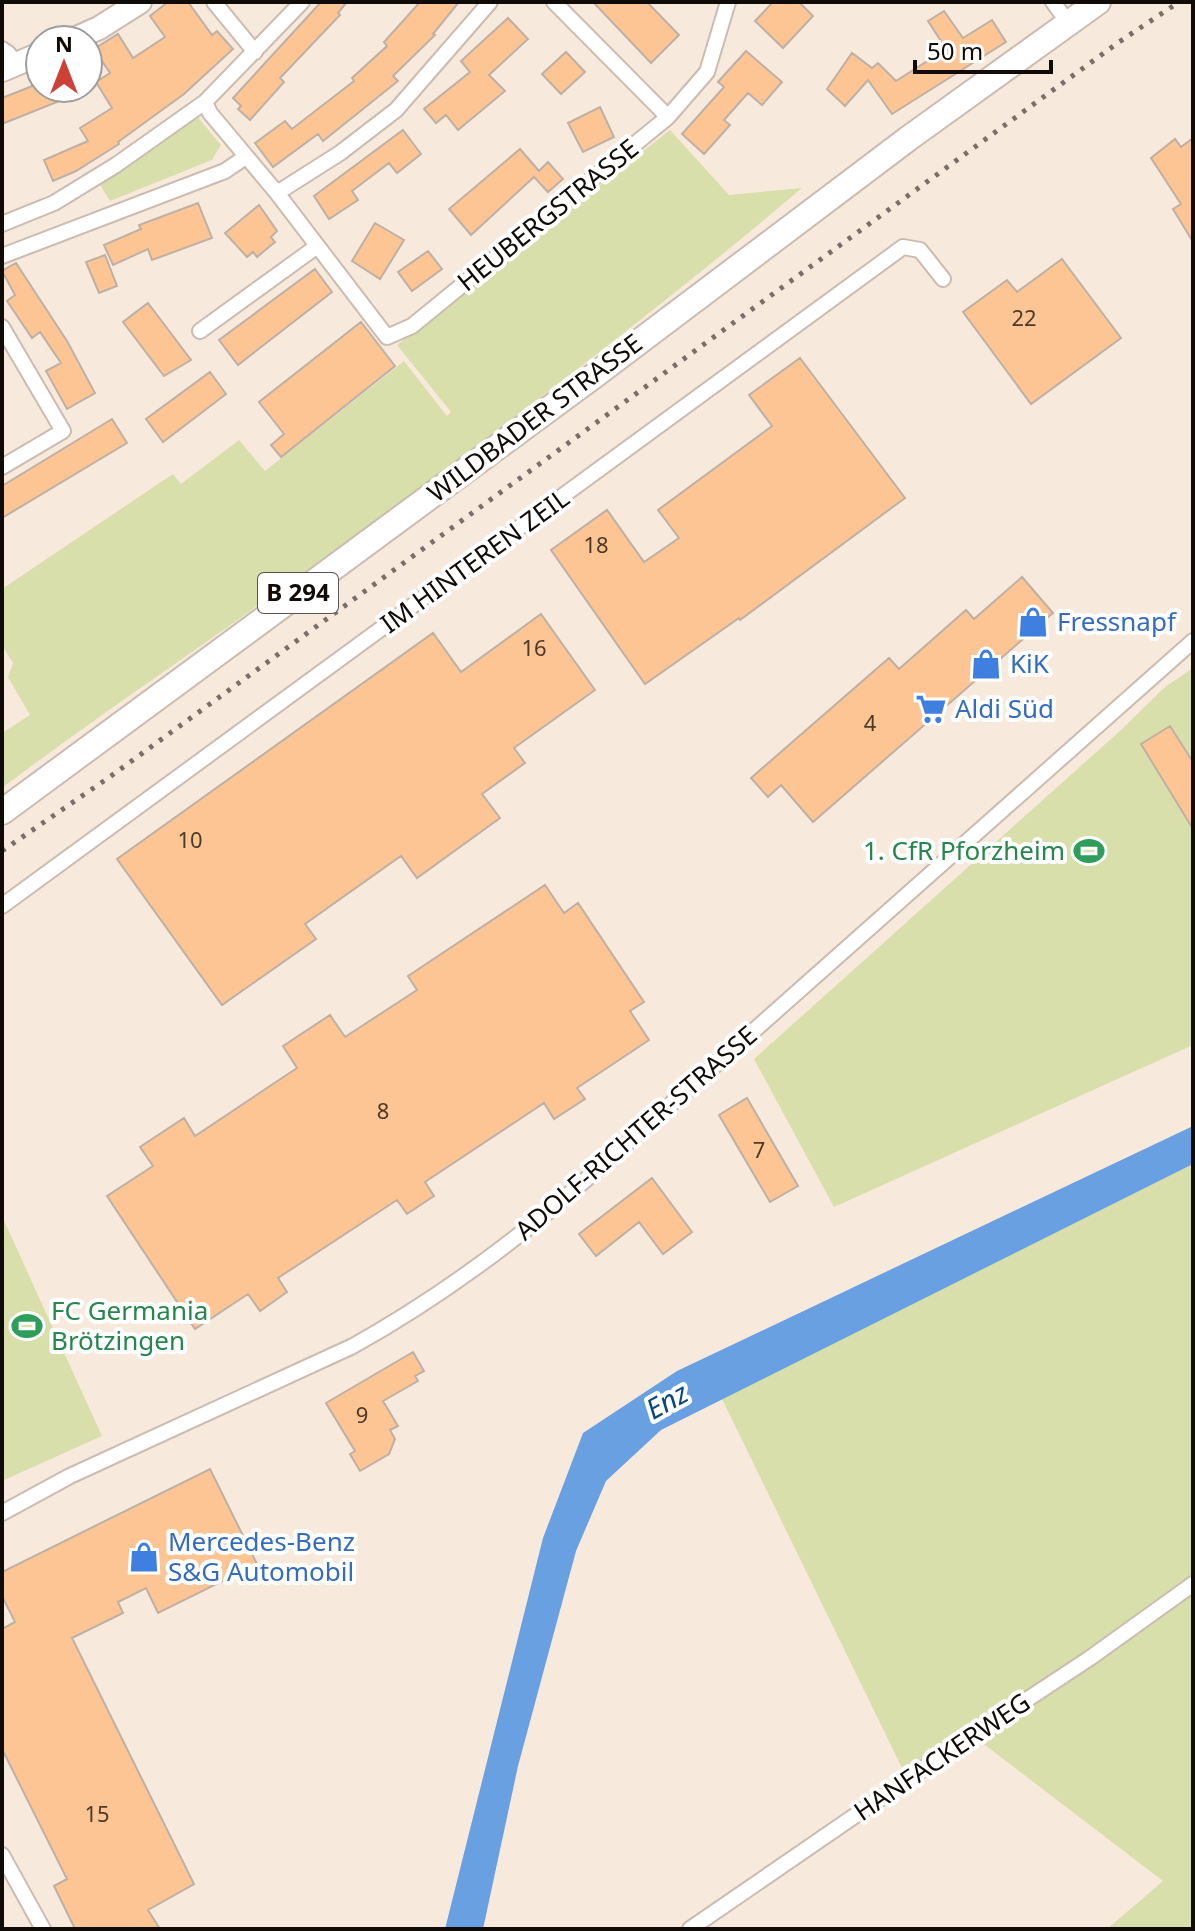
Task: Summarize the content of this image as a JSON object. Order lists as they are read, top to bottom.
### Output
{
  "streets": {
    "main road": ["WILDBADER STRASSE", "B 294"],
    "street": [
      "HEUBERGSTRASSE",
      "IM HINTEREN ZEIL",
      "ADOLF-RICHTER-STRASSE",
      "HANFACKERWEG"
    ]
  },
  "water": ["Enz"],
  "places": {
    "shop": ["Fressnapf", "KiK", "Mercedes-Benz S&G Automobil"],
    "supermarket": ["Aldi Süd"],
    "sports": ["1. CfR Pforzheim", "FC Germania Brötzingen"]
  },
  "house_numbers": [
    "22",
    "18",
    "16",
    "4",
    "10",
    "8",
    "7",
    "9",
    "15"
  ],
  "scale_bar": "50 m",
  "north": "top"
}
